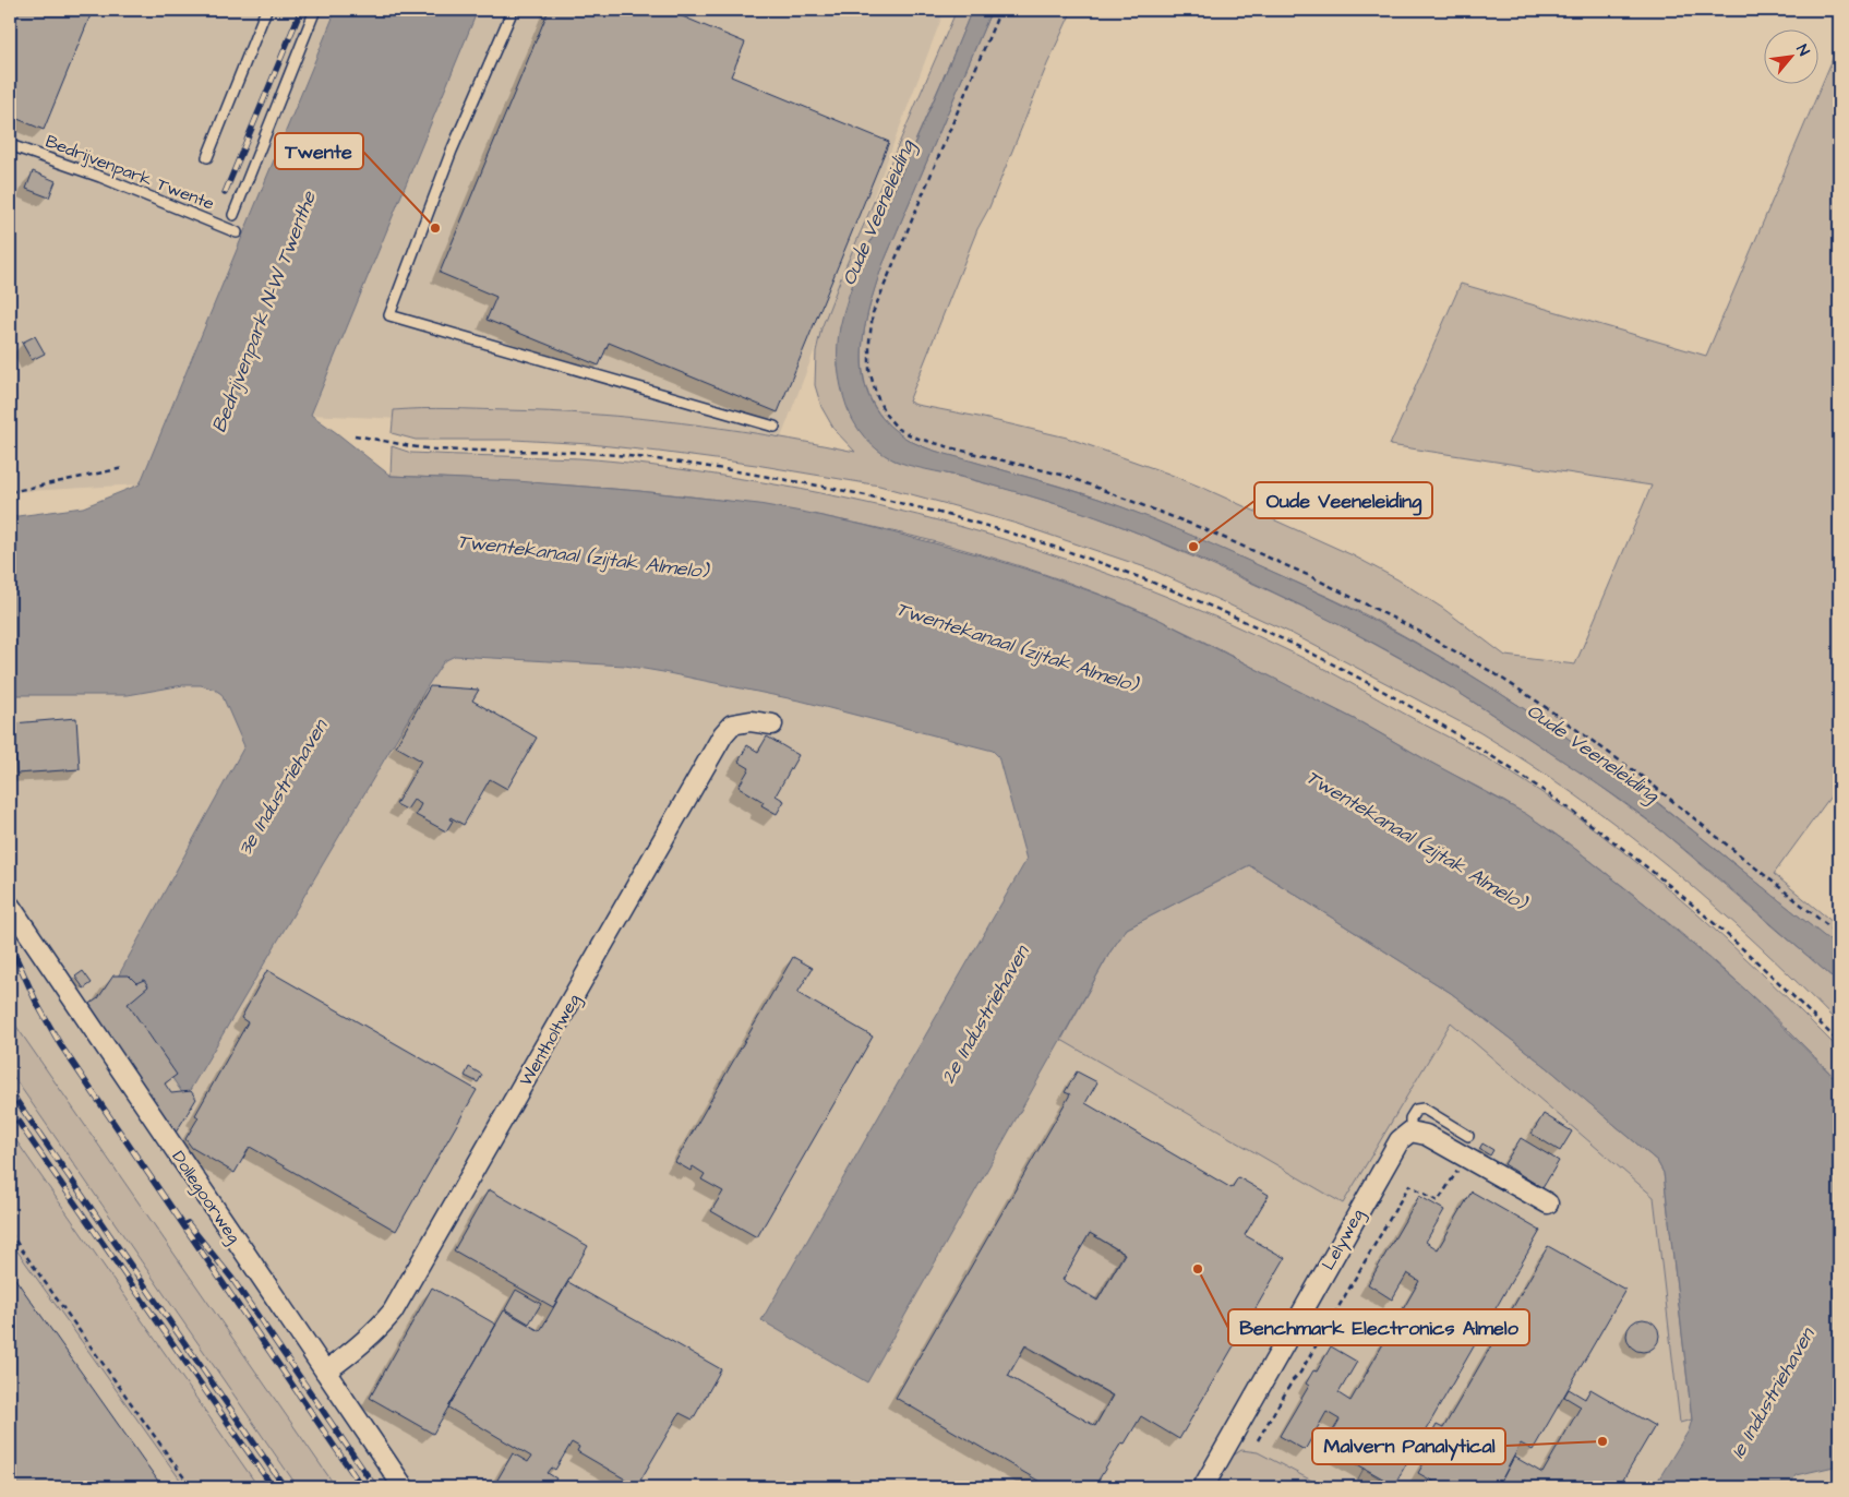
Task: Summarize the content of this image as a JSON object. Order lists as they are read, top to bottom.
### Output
{
  "streets": {
    "street": ["Wentholtweg", "Dollegoorweg", "Lelyweg"],
    "lane": ["Bedrijvenpark Twente"]
  },
  "crossings": [
    ["Wentholtweg", "Dollegoorweg"]
  ],
  "water": [
    "Oude Veeneleiding",
    "Bedrijvenpark N-W Twenthe",
    "Twentekanaal (zijtak Almelo)",
    "3e Industriehaven",
    "2e Industriehaven",
    "1e Industriehaven"
  ],
  "places": [
    "Twente",
    "Oude Veeneleiding",
    "Benchmark Electronics Almelo",
    "Malvern Panalytical"
  ],
  "north": "top right"
}
